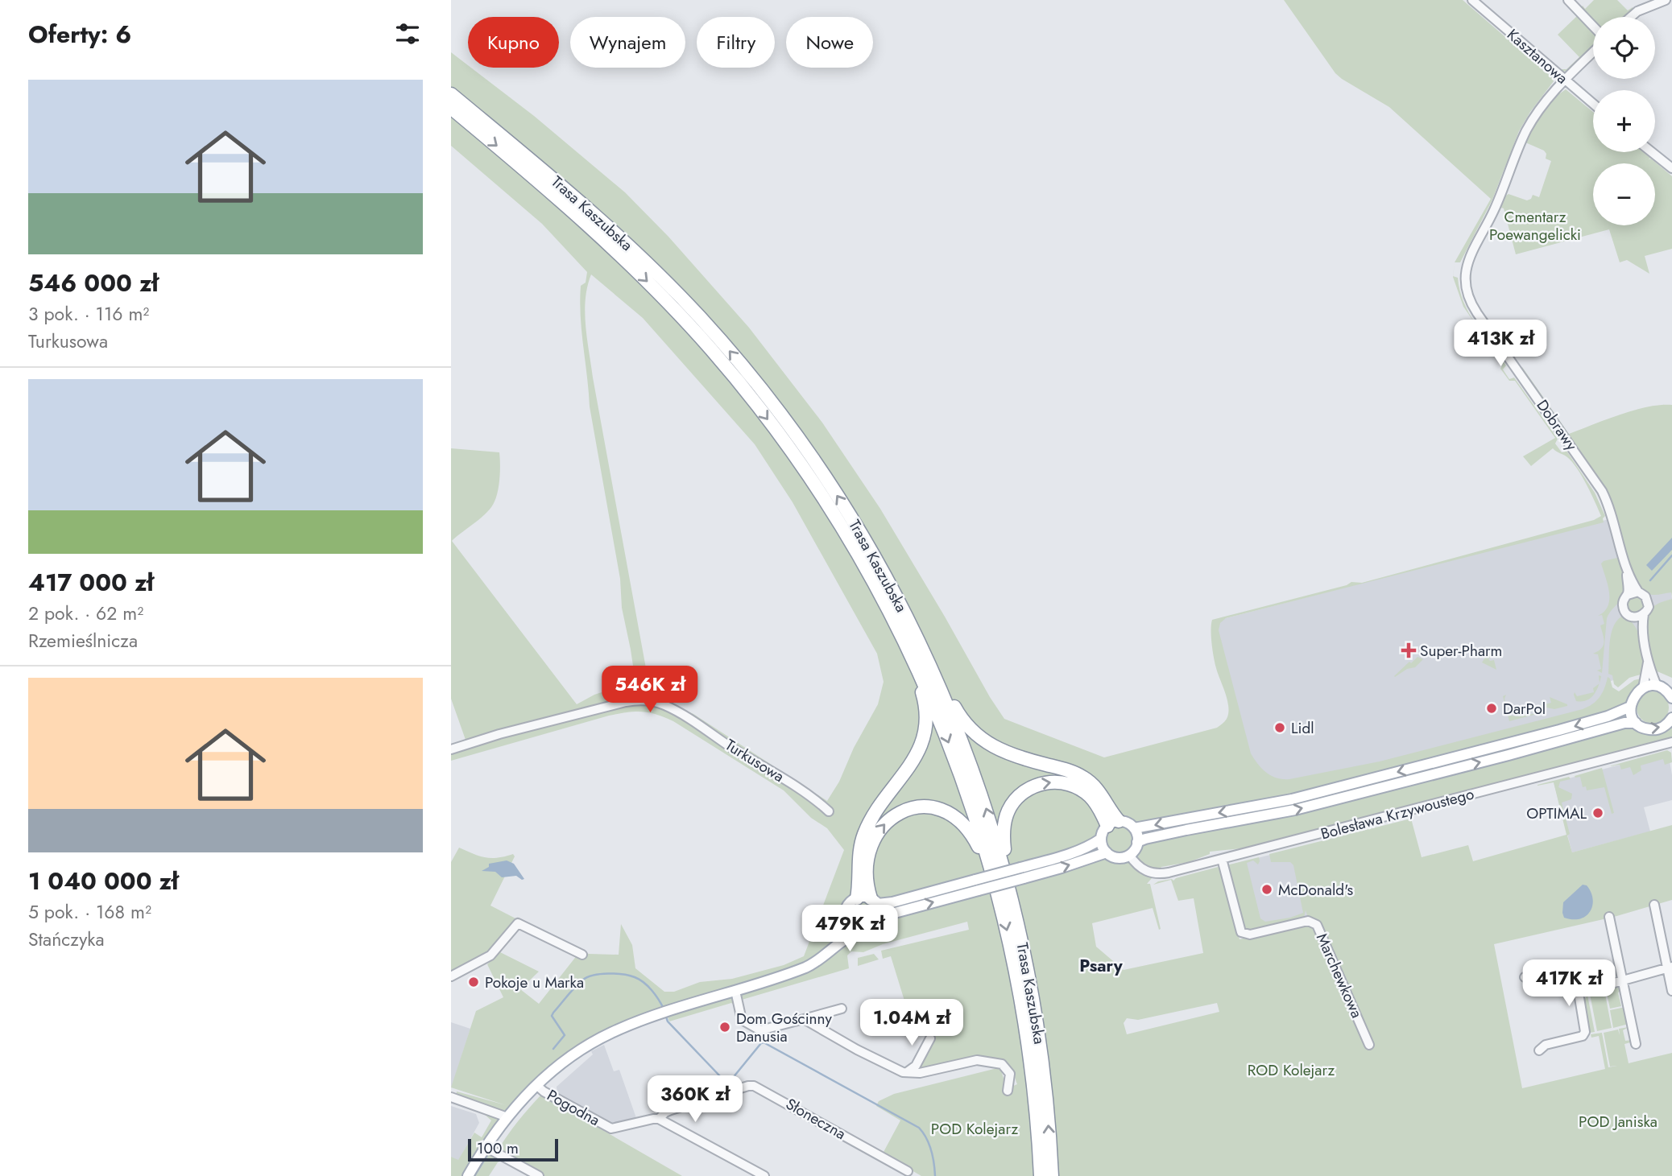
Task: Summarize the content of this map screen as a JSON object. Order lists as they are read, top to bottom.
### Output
{
  "streets": {
    "highway": ["Trasa Kaszubska"],
    "street": [
      "Kasztanowa",
      "Dobrawy",
      "Turkusowa",
      "Bolesława Krzywoustego",
      "Marchewkowa",
      "Pogodna",
      "Słoneczna"
    ]
  },
  "crossings": [
    ["Kasztanowa", "Dobrawy"],
    ["Bolesława Krzywoustego", "Marchewkowa"],
    ["Pogodna", "Słoneczna"]
  ],
  "districts": ["Psary"],
  "parks": [
    "Cmentarz Poewangelicki",
    "ROD Kolejarz",
    "POD Janiska",
    "POD Kolejarz"
  ],
  "places": {
    "health": ["Super-Pharm"],
    "other": [
      "DarPol",
      "Lidl",
      "OPTIMAL",
      "McDonald's",
      "Pokoje u Marka",
      "Dom Gościnny Danusia"
    ]
  },
  "scale_bar": "100 m",
  "page": {
    "heading": "Oferty: 6",
    "map_buttons": ["+", "−"],
    "chip": [
      "Kupno",
      "Wynajem",
      "Filtry",
      "Nowe"
    ],
    "list": [
      {
        "name": "546 000 zł",
        "note": "3 pok. · 116 m² · Turkusowa"
      },
      {
        "name": "417 000 zł",
        "note": "2 pok. · 62 m² · Rzemieślnicza"
      },
      {
        "name": "1 040 000 zł",
        "note": "5 pok. · 168 m² · Stańczyka"
      }
    ],
    "price": [
      "413K zł",
      "546K zł",
      "479K zł",
      "417K zł",
      "1.04M zł",
      "360K zł"
    ],
    "scale": "100 m"
  }
}
